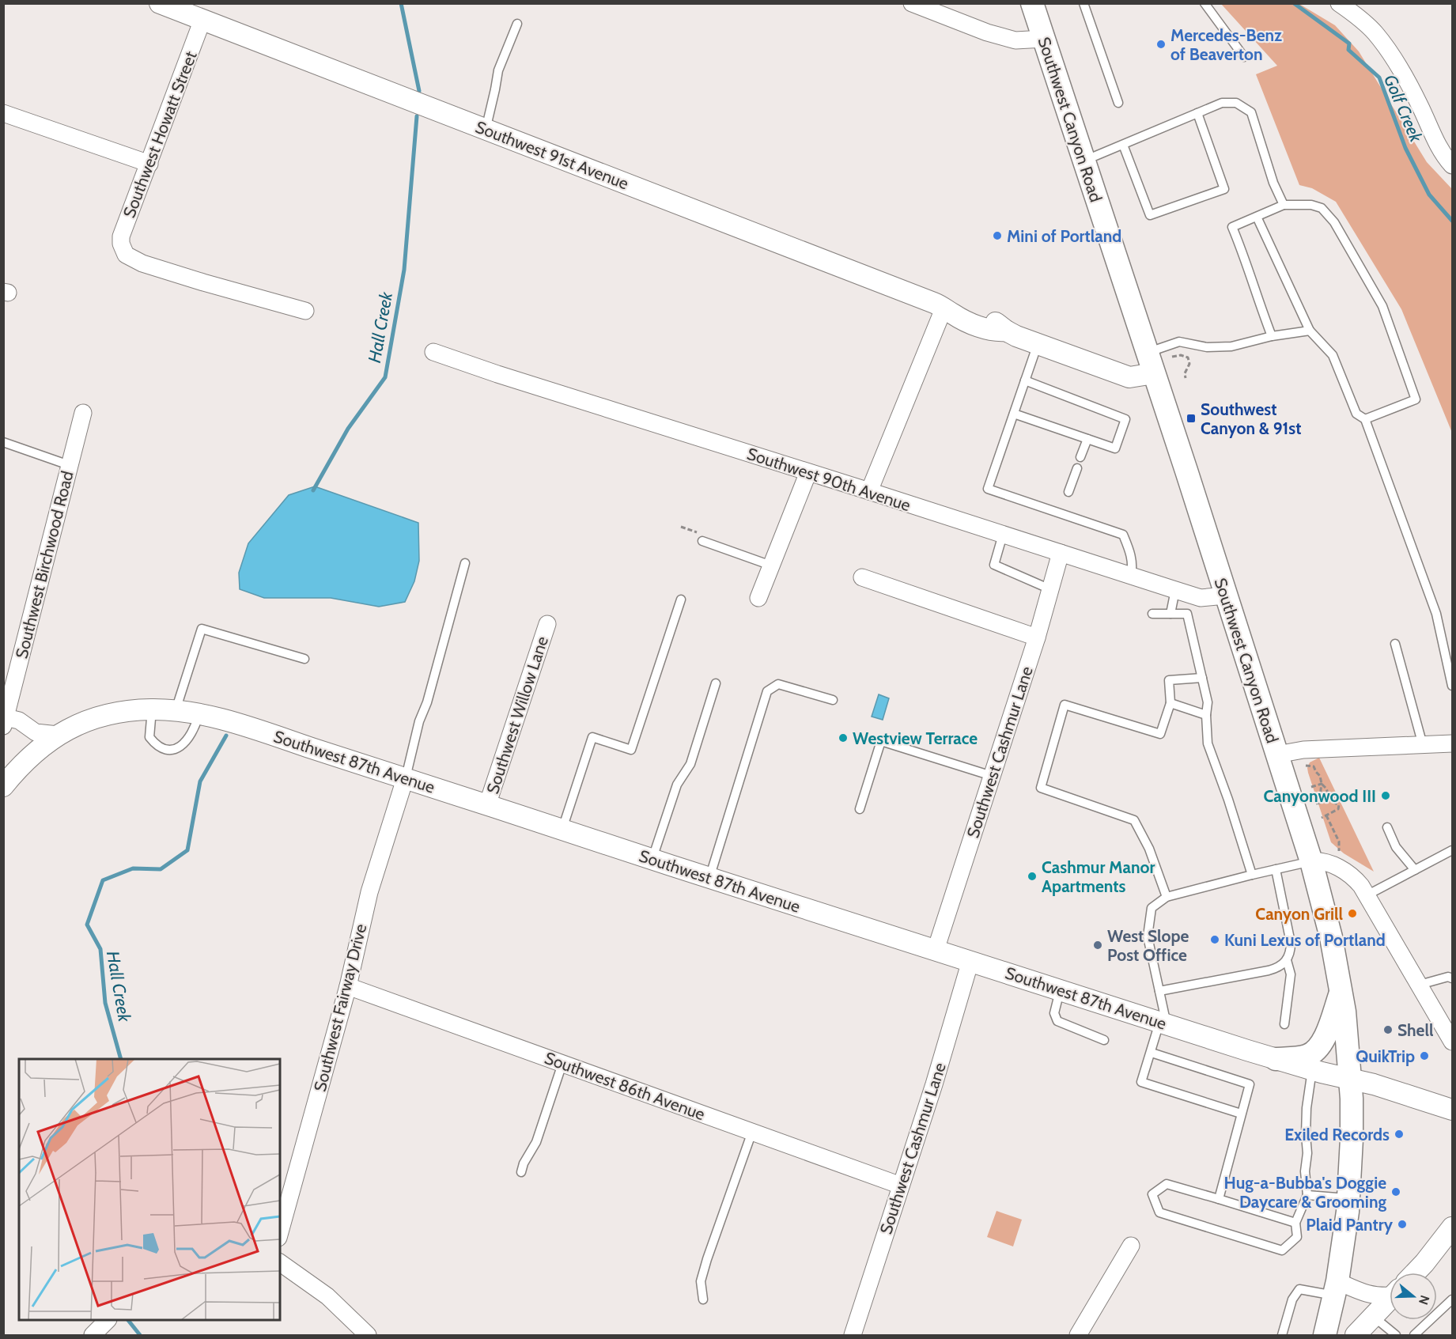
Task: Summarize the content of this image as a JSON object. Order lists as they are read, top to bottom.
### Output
{
  "streets": {
    "main road": ["Southwest Canyon Road"],
    "street": [
      "Southwest Howatt Street",
      "Southwest 91st Avenue",
      "Southwest 90th Avenue",
      "Southwest Birchwood Road",
      "Southwest Willow Lane",
      "Southwest Cashmur Lane",
      "Southwest 87th Avenue",
      "Southwest Fairway Drive",
      "Southwest 86th Avenue"
    ]
  },
  "crossings": [
    ["Southwest Canyon Road", "Southwest 91st Avenue"],
    ["Southwest Canyon Road", "Southwest 90th Avenue"],
    ["Southwest Canyon Road", "Southwest 87th Avenue"],
    ["Southwest Howatt Street", "Southwest 91st Avenue"],
    ["Southwest 90th Avenue", "Southwest Cashmur Lane"],
    ["Southwest Birchwood Road", "Southwest 87th Avenue"],
    ["Southwest Willow Lane", "Southwest 87th Avenue"],
    ["Southwest Cashmur Lane", "Southwest 87th Avenue"],
    ["Southwest Cashmur Lane", "Southwest 86th Avenue"],
    ["Southwest 87th Avenue", "Southwest Fairway Drive"],
    ["Southwest Fairway Drive", "Southwest 86th Avenue"]
  ],
  "water": ["Golf Creek", "Hall Creek"],
  "places": {
    "other": [
      "Mercedes-Benz of Beaverton",
      "Mini of Portland",
      "Westview Terrace",
      "Canyonwood III",
      "Cashmur Manor Apartments",
      "Canyon Grill",
      "Kuni Lexus of Portland",
      "West Slope Post Office",
      "Shell",
      "QuikTrip",
      "Exiled Records",
      "Hug-a-Bubba's Doggie Daycare & Grooming",
      "Plaid Pantry"
    ],
    "transit": ["Southwest Canyon & 91st"]
  },
  "north": "right"
}
